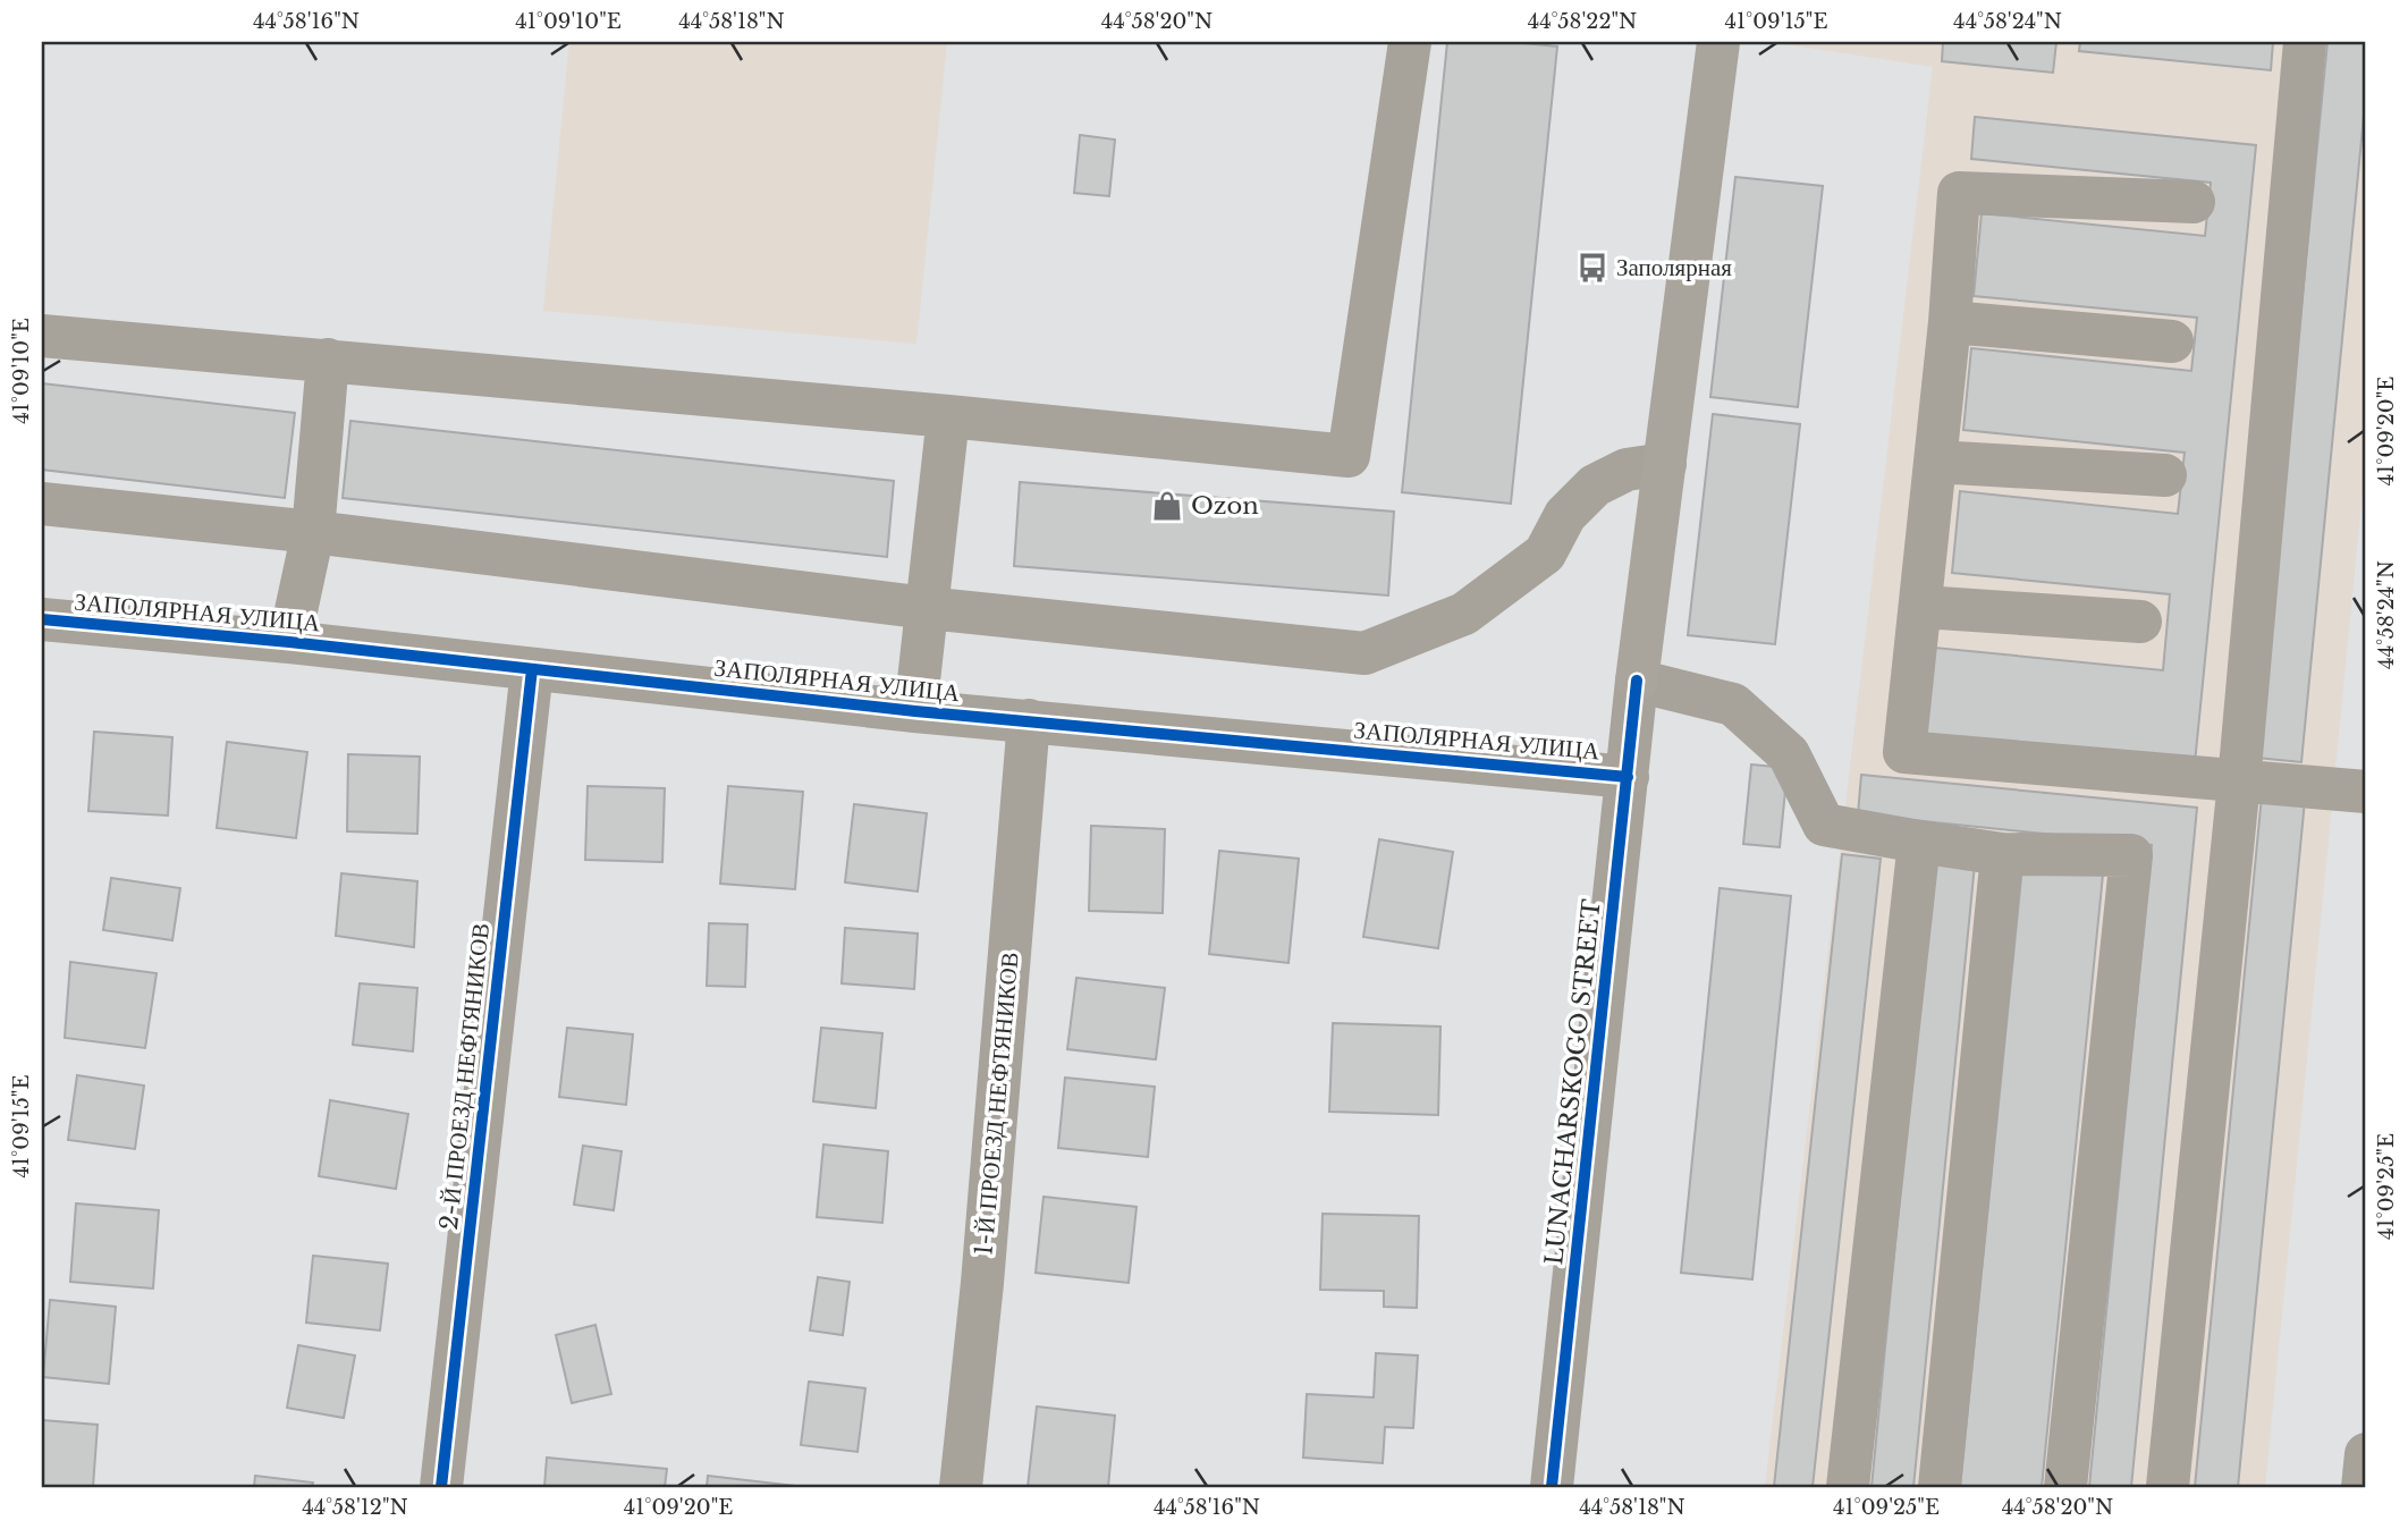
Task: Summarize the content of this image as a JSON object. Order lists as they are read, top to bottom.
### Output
{
  "streets": {
    "main road": ["LUNACHARSKOGO STREET"],
    "street": ["ЗАПОЛЯРНАЯ УЛИЦА", "2-Й ПРОЕЗД НЕФТЯНИКОВ", "1-Й ПРОЕЗД НЕФТЯНИКОВ"]
  },
  "crossings": [
    ["ЗАПОЛЯРНАЯ УЛИЦА", "2-Й ПРОЕЗД НЕФТЯНИКОВ"],
    ["ЗАПОЛЯРНАЯ УЛИЦА", "LUNACHARSKOGO STREET"],
    ["ЗАПОЛЯРНАЯ УЛИЦА", "1-Й ПРОЕЗД НЕФТЯНИКОВ"]
  ],
  "places": {
    "bus stop": ["Заполярная"],
    "shop": ["Ozon"]
  },
  "coordinates": [
    "44°58'16\"N",
    "41°09'10\"E",
    "44°58'18\"N",
    "44°58'20\"N",
    "44°58'22\"N",
    "41°09'15\"E",
    "44°58'24\"N",
    "41°09'20\"E",
    "41°09'25\"E",
    "44°58'12\"N"
  ]
}
